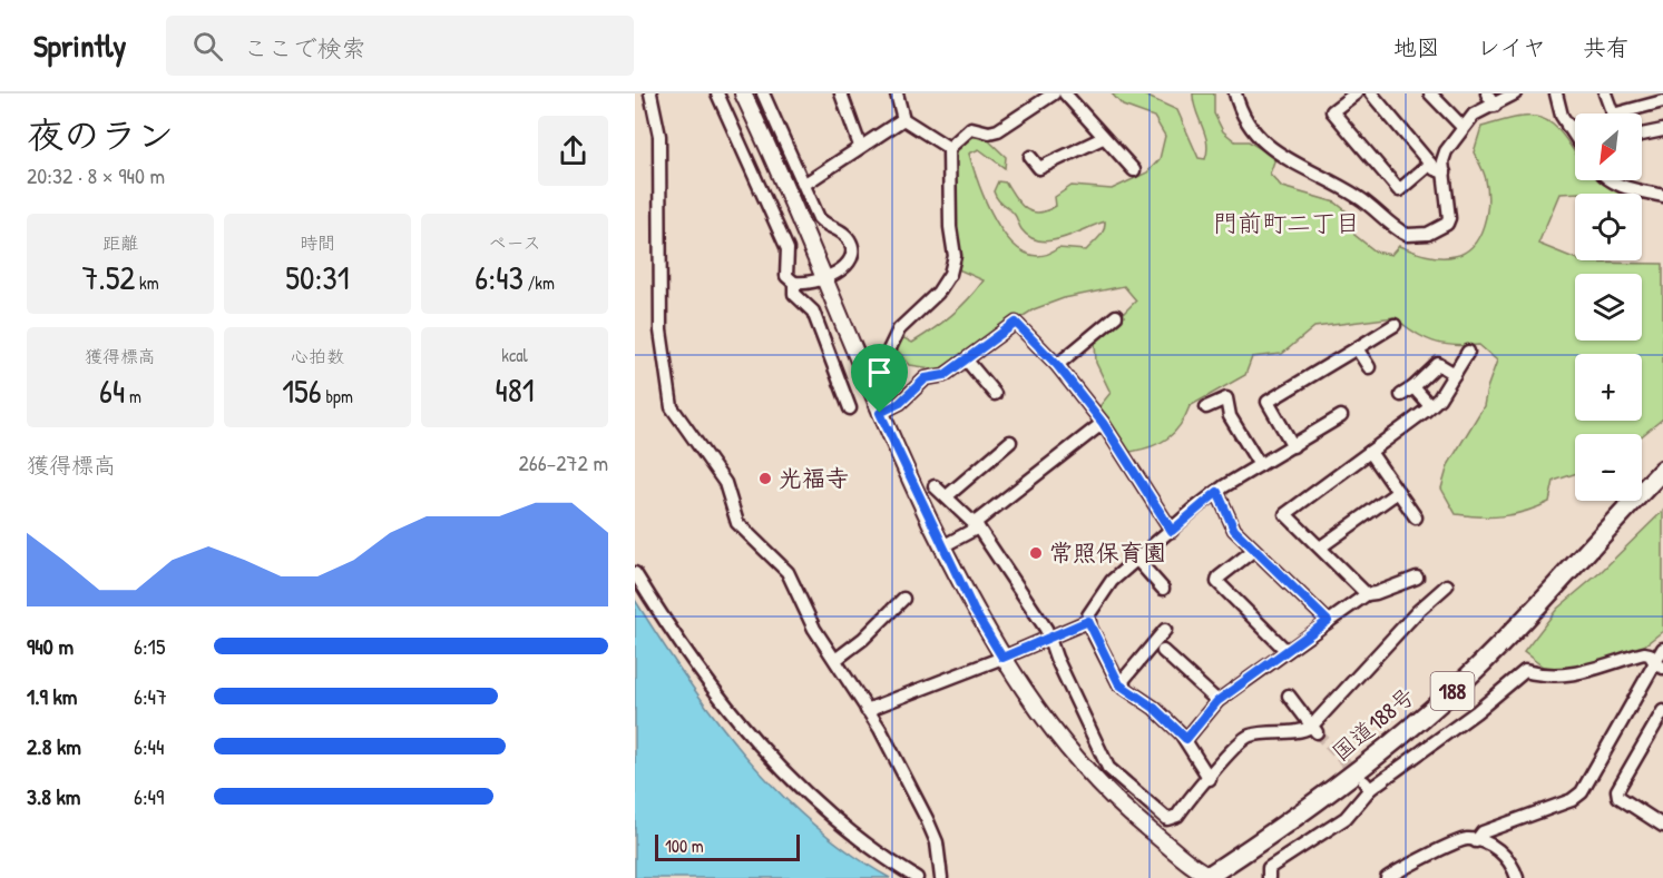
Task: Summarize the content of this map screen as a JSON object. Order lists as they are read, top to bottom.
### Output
{
  "streets": {
    "highway": ["188", "国道188号"]
  },
  "districts": ["門前町二丁目"],
  "places": ["光福寺", "常照保育園"],
  "scale_bar": "100 m",
  "north": "bottom left",
  "page": {
    "header": "Sprintly",
    "search": "ここで検索",
    "nav": ["地図", "レイヤ", "共有"],
    "heading": ["夜のラン", "20:32 · 8 × 940 m"],
    "map_buttons": ["+", "−"],
    "stats": [
      ["距離", "7.52 km"],
      ["時間", "50:31"],
      ["ペース", "6:43 /km"],
      ["獲得標高", "64 m"],
      ["心拍数", "156 bpm"],
      ["kcal", "481"]
    ],
    "chart": ["獲得標高", "266–272 m"],
    "list": [
      {
        "name": "940 m",
        "note": "6:15"
      },
      {
        "name": "1.9 km",
        "note": "6:47"
      },
      {
        "name": "2.8 km",
        "note": "6:44"
      },
      {
        "name": "3.8 km",
        "note": "6:49"
      }
    ],
    "scale": "100 m"
  }
}
